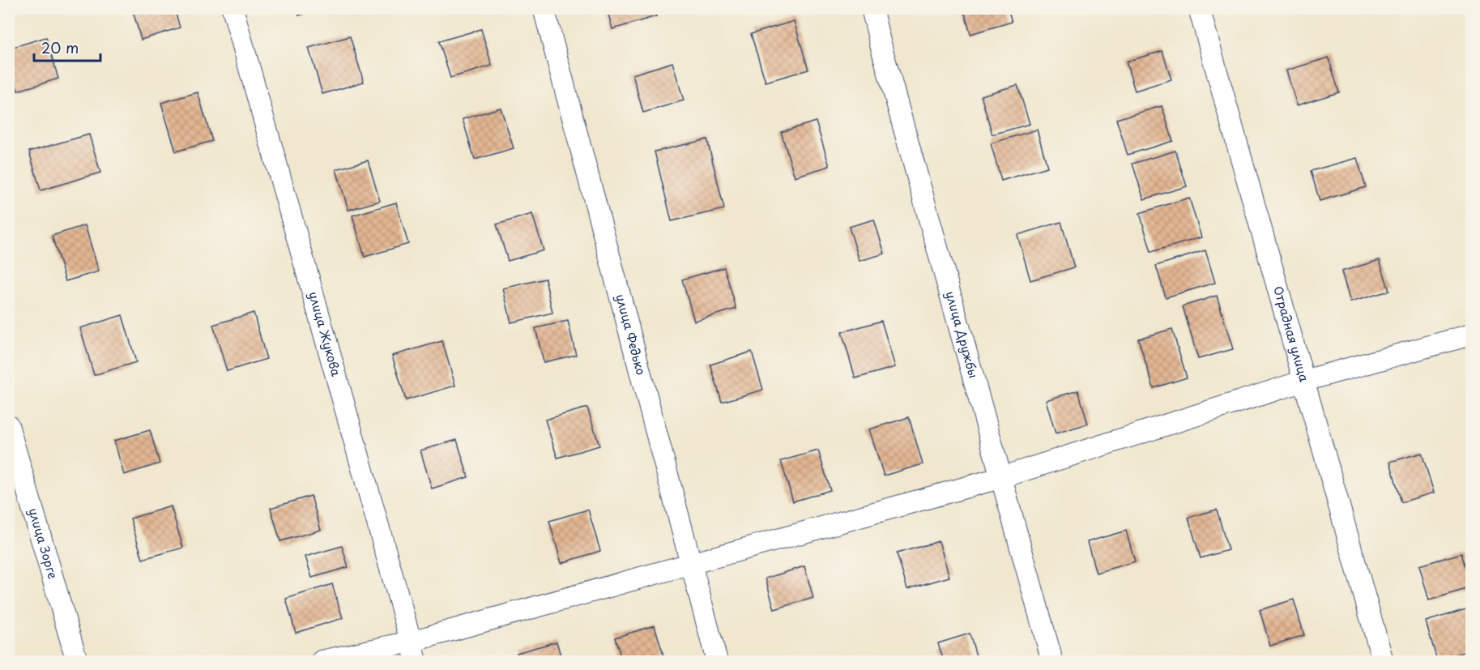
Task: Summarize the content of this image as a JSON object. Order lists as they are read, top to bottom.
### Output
{
  "streets": {
    "street": [
      "улица Федько",
      "Отрадная улица",
      "улица Жукова",
      "улица Дружбы",
      "улица Зорге"
    ]
  },
  "scale_bar": "20 m"
}
